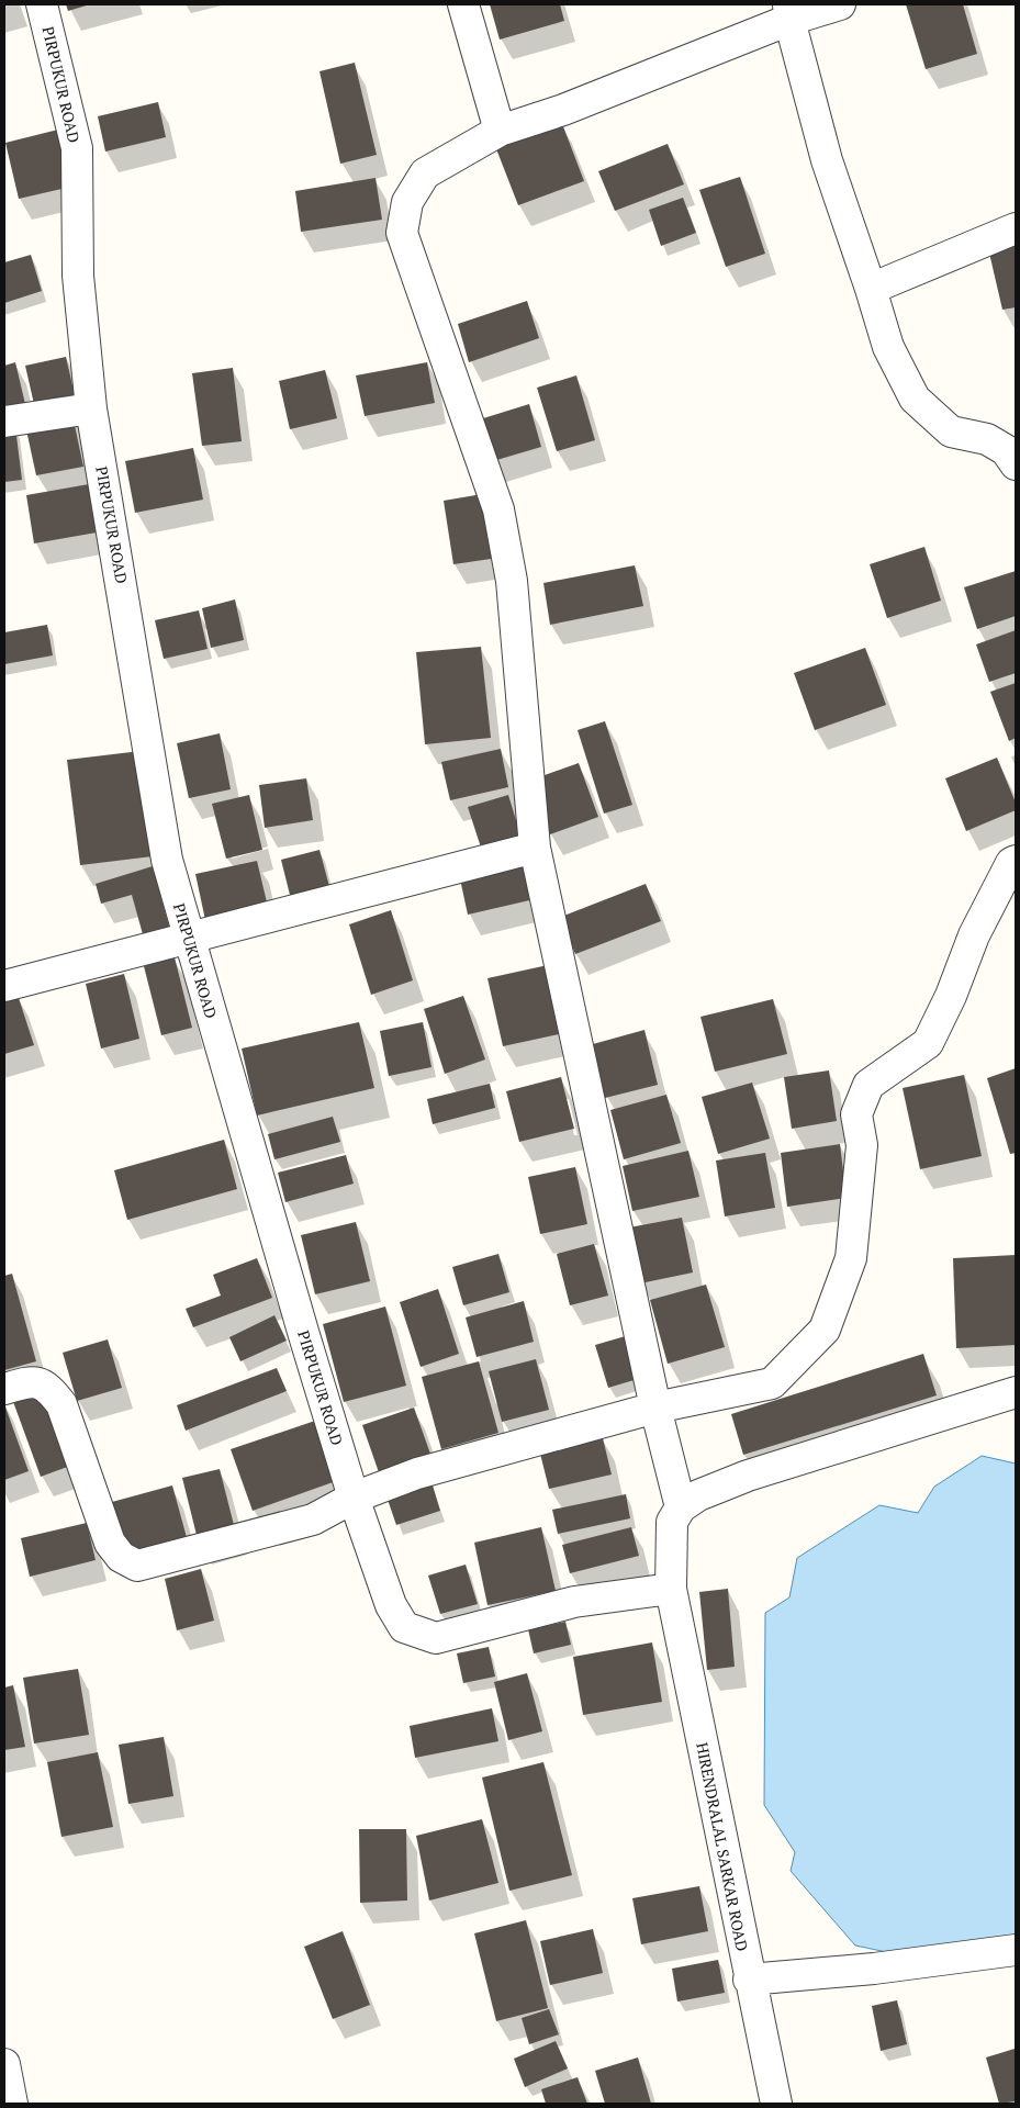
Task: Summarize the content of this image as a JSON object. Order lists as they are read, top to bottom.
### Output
{
  "streets": {
    "street": ["PIRPUKUR ROAD", "HIRENDRALAL SARKAR ROAD"]
  },
  "crossings": [
    ["PIRPUKUR ROAD", "HIRENDRALAL SARKAR ROAD"]
  ]
}
